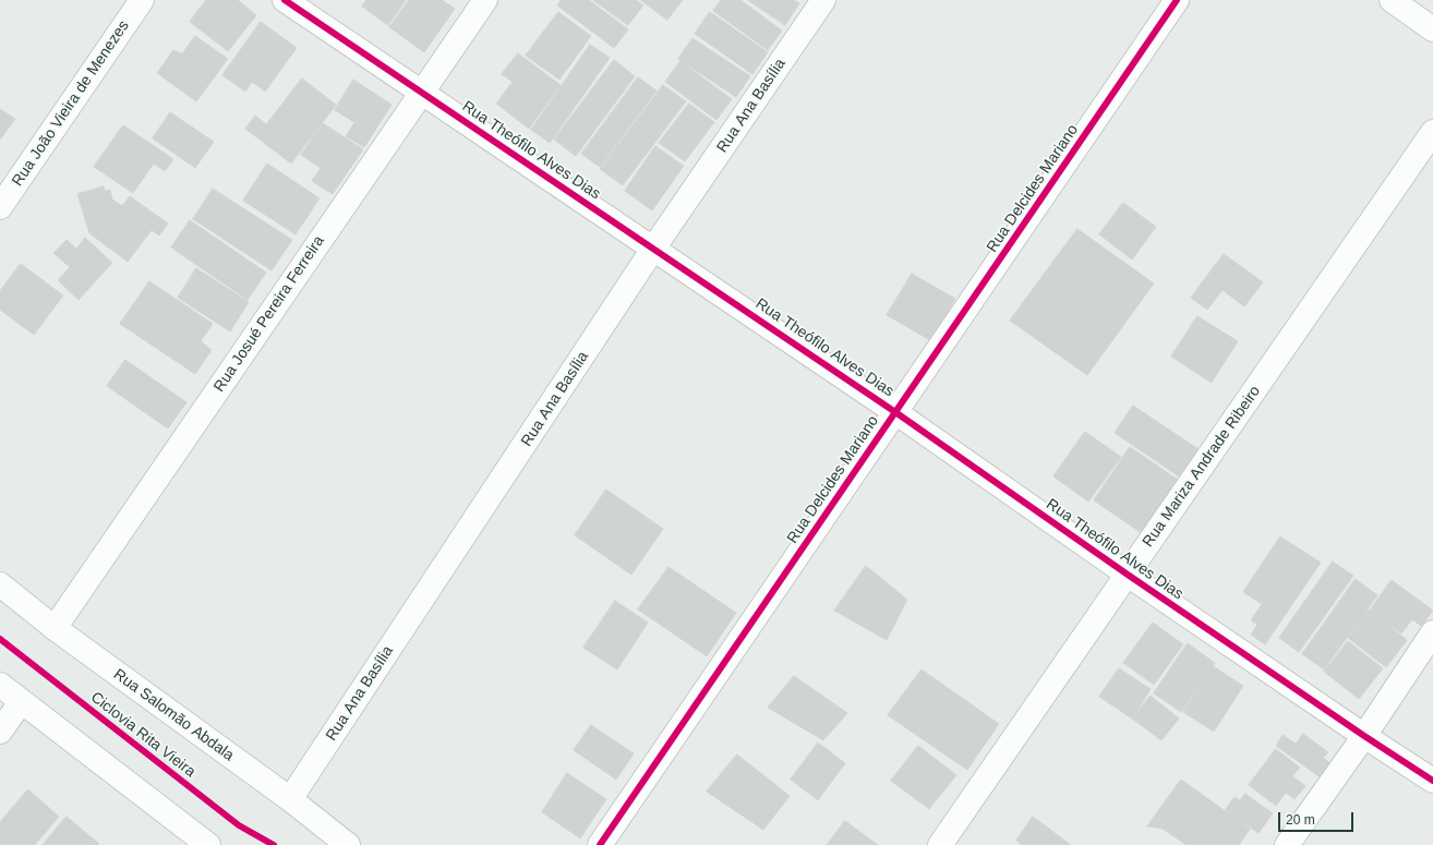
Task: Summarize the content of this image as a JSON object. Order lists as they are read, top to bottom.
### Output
{
  "streets": {
    "street": [
      "Rua João Vieira de Menezes",
      "Rua Ana Basília",
      "Rua Theófilo Alves Dias",
      "Rua Delcides Mariano",
      "Rua Josué Pereira Ferreira",
      "Rua Mariza Andrade Ribeiro",
      "Rua Salomão Abdala"
    ],
    "cycle path": ["Ciclovia Rita Vieira"]
  },
  "crossings": [
    ["Rua Ana Basília", "Rua Theófilo Alves Dias"],
    ["Rua Ana Basília", "Rua Salomão Abdala"],
    ["Rua Theófilo Alves Dias", "Rua Delcides Mariano"],
    ["Rua Theófilo Alves Dias", "Rua Josué Pereira Ferreira"],
    ["Rua Theófilo Alves Dias", "Rua Mariza Andrade Ribeiro"],
    ["Rua Josué Pereira Ferreira", "Rua Salomão Abdala"]
  ],
  "scale_bar": "20 m"
}
